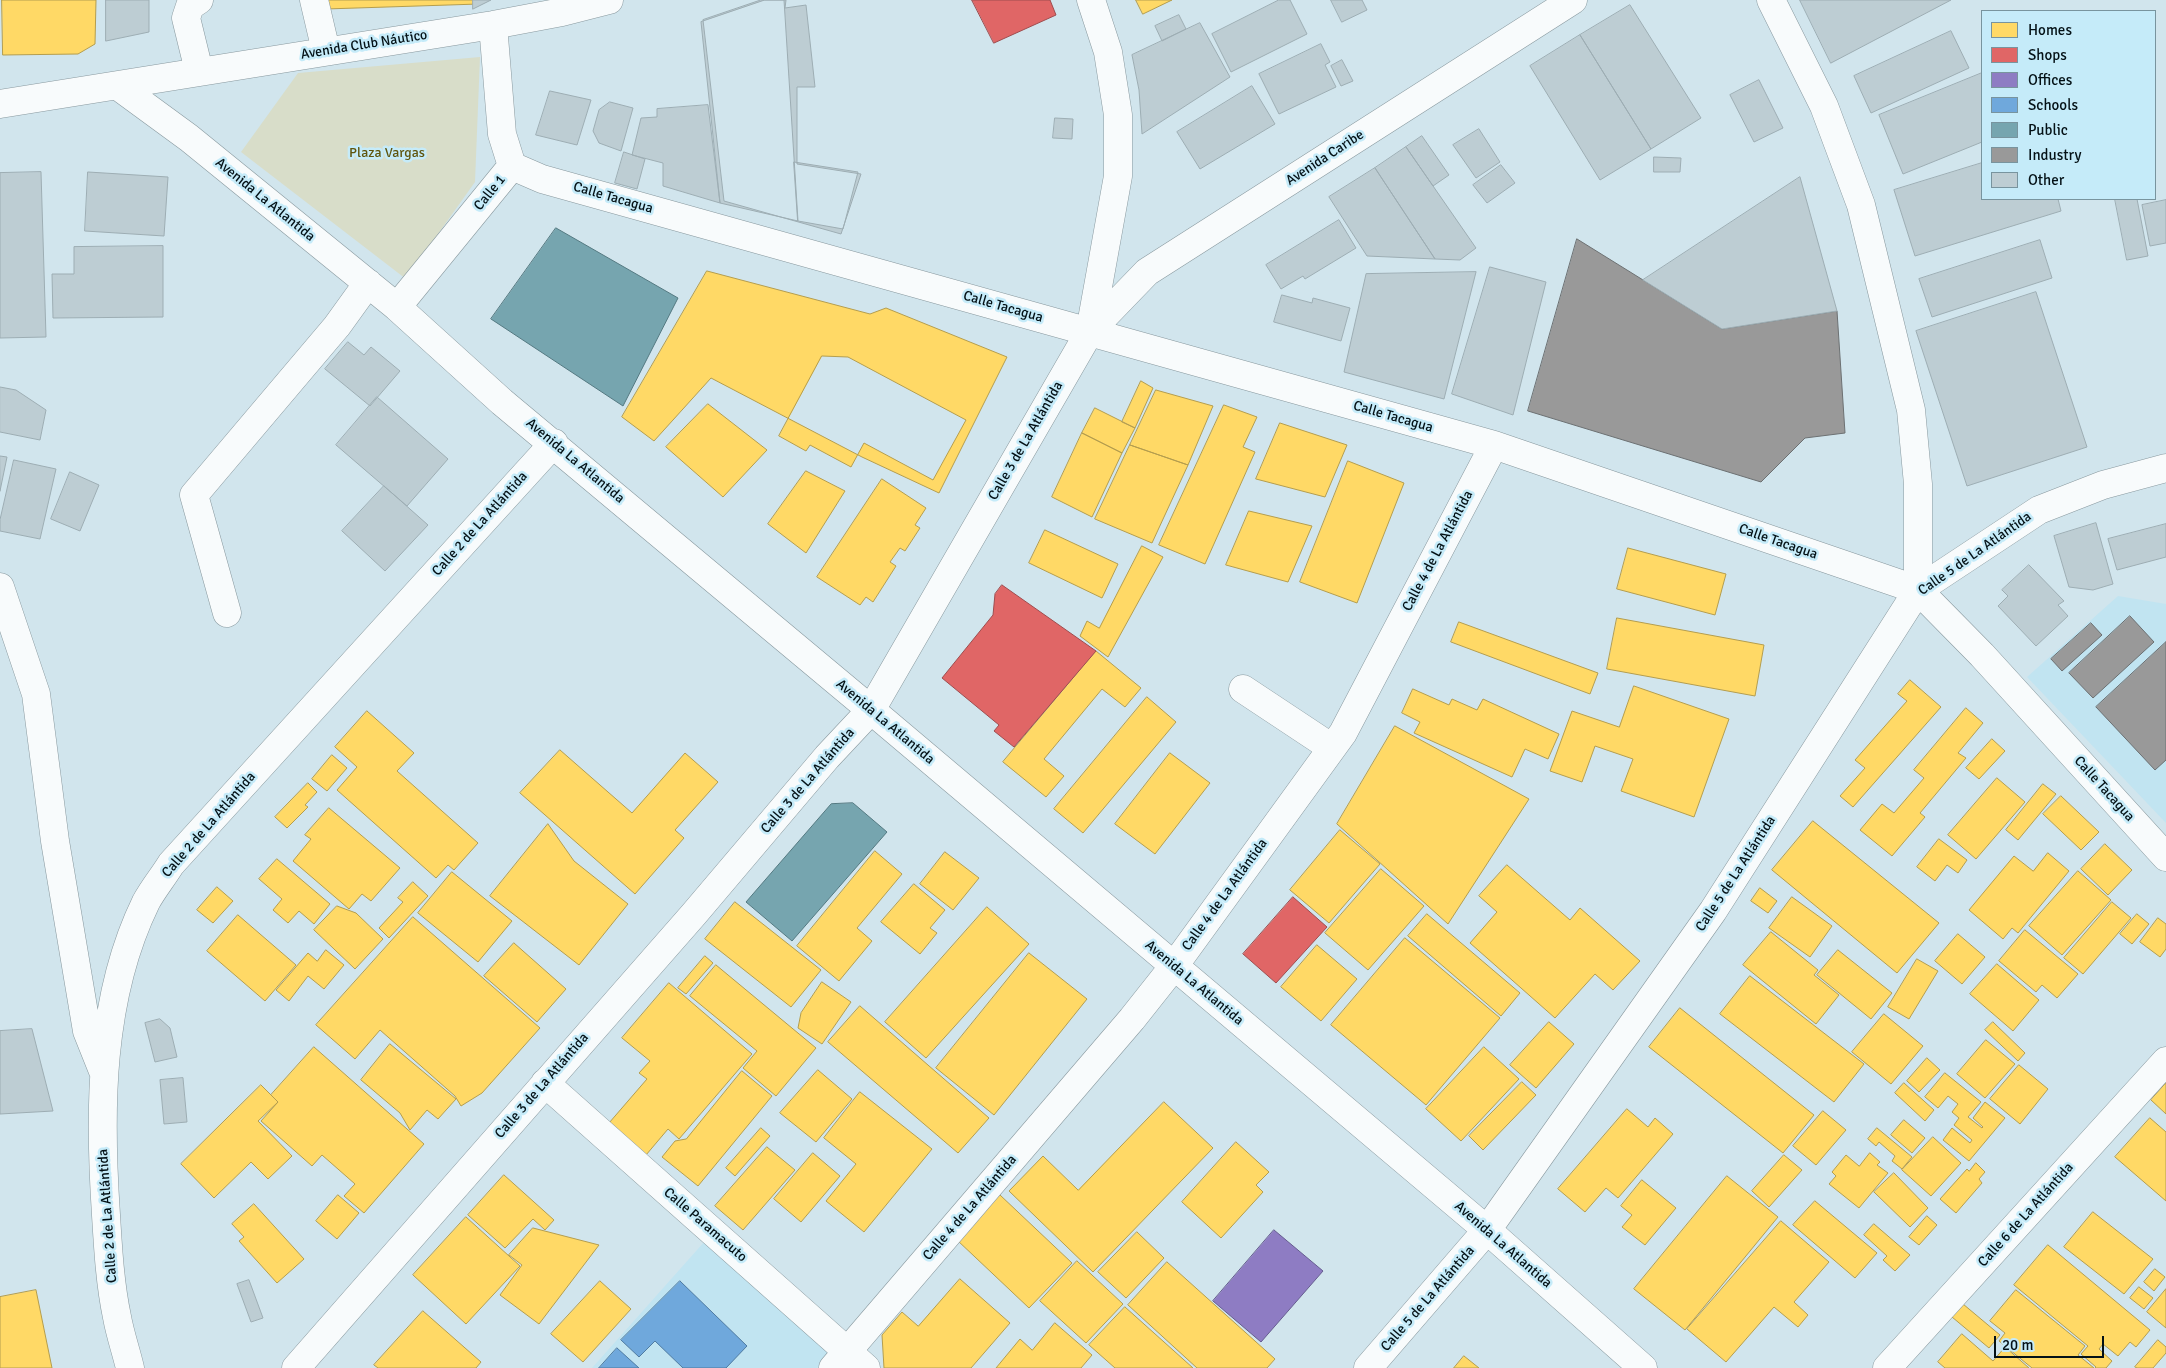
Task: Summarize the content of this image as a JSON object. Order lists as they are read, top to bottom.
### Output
{
  "streets": {
    "street": [
      "Avenida Club Náutico",
      "Avenida Caribe",
      "Calle 1",
      "Calle Tacagua",
      "Avenida La Atlantida",
      "Calle 3 de La Atlántida",
      "Calle 2 de La Atlántida",
      "Calle 4 de La Atlántida",
      "Calle 5 de La Atlántida",
      "Calle 6 de La Atlántida",
      "Calle Paramacuto"
    ]
  },
  "crossings": [
    ["Avenida Club Náutico", "Calle 1"],
    ["Avenida Club Náutico", "Avenida La Atlantida"],
    ["Avenida Caribe", "Calle Tacagua"],
    ["Avenida Caribe", "Calle 3 de La Atlántida"],
    ["Calle 1", "Calle Tacagua"],
    ["Calle 1", "Avenida La Atlantida"],
    ["Calle Tacagua", "Calle 3 de La Atlántida"],
    ["Calle Tacagua", "Calle 4 de La Atlántida"],
    ["Calle Tacagua", "Calle 5 de La Atlántida"],
    ["Avenida La Atlantida", "Calle 3 de La Atlántida"],
    ["Avenida La Atlantida", "Calle 2 de La Atlántida"],
    ["Avenida La Atlantida", "Calle 4 de La Atlántida"],
    ["Avenida La Atlantida", "Calle 5 de La Atlántida"],
    ["Calle 3 de La Atlántida", "Calle Paramacuto"],
    ["Calle 4 de La Atlántida", "Calle Paramacuto"]
  ],
  "parks": ["Plaza Vargas"],
  "legend": [
    "Homes",
    "Shops",
    "Offices",
    "Schools",
    "Public",
    "Industry",
    "Other"
  ],
  "scale_bar": "20 m"
}
